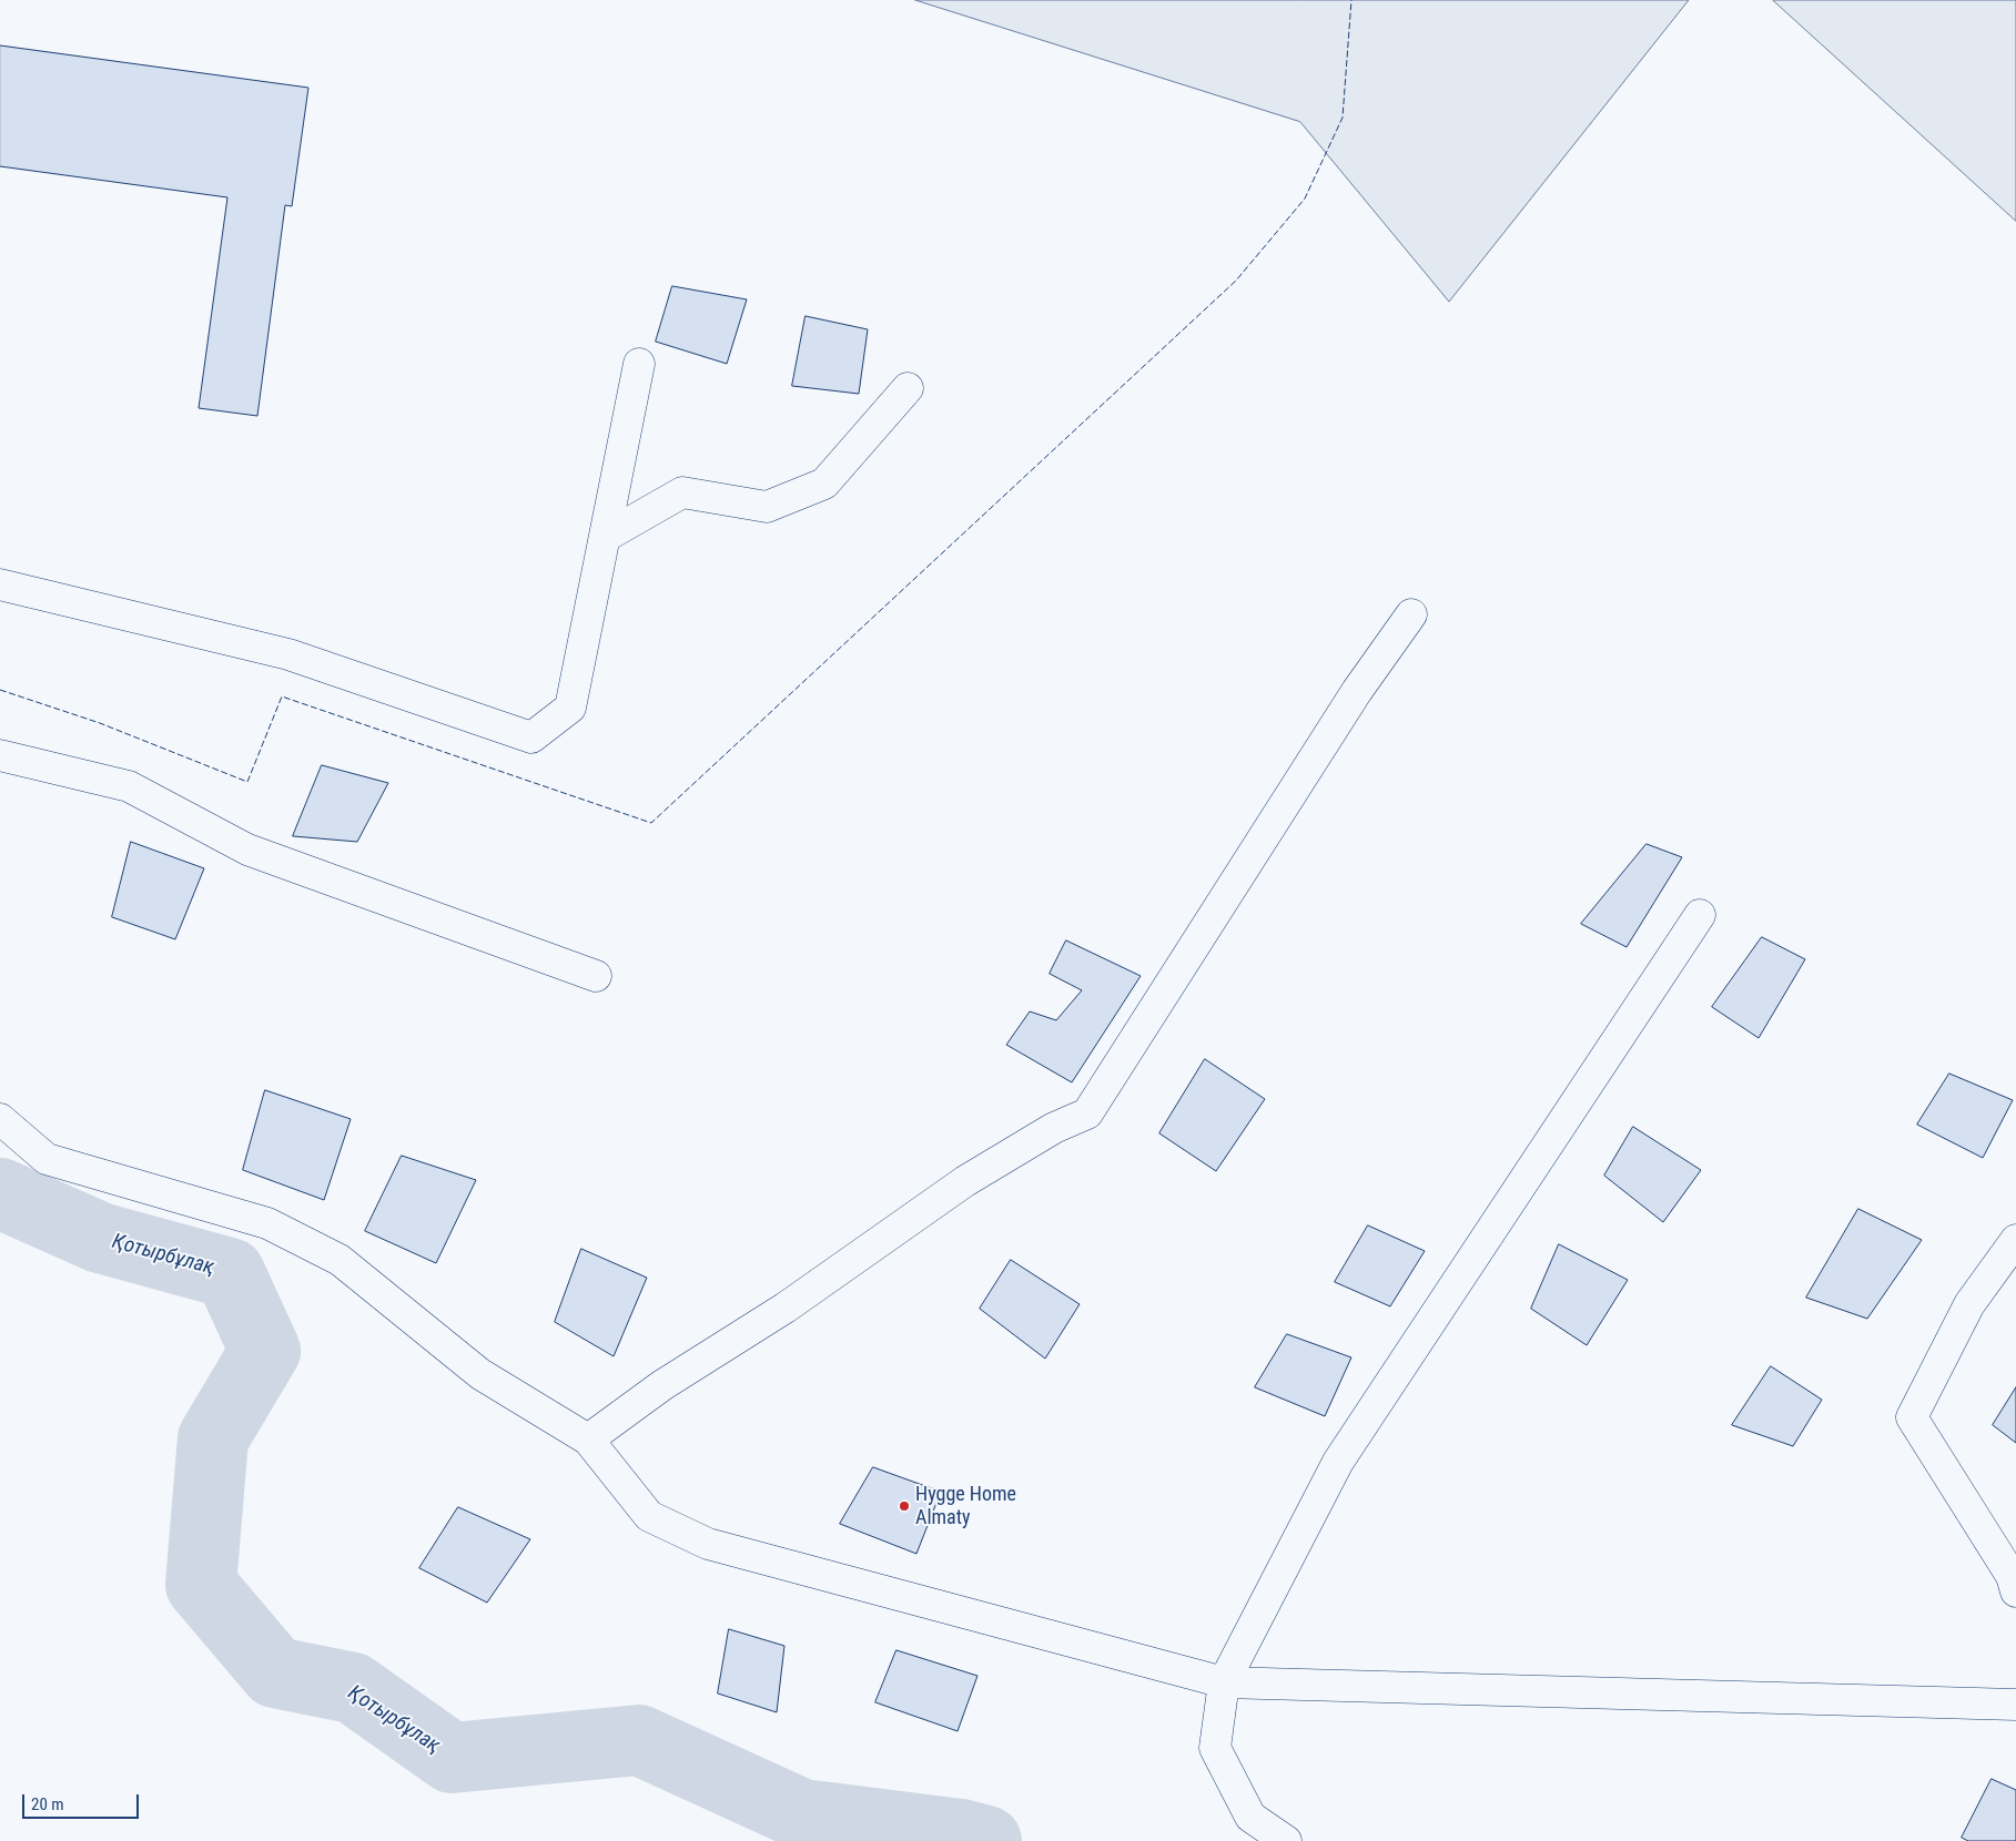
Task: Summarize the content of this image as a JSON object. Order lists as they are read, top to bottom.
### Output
{
  "water": ["Қотырбұлақ"],
  "places": ["Hygge Home Almaty"],
  "scale_bar": "20 m"
}
